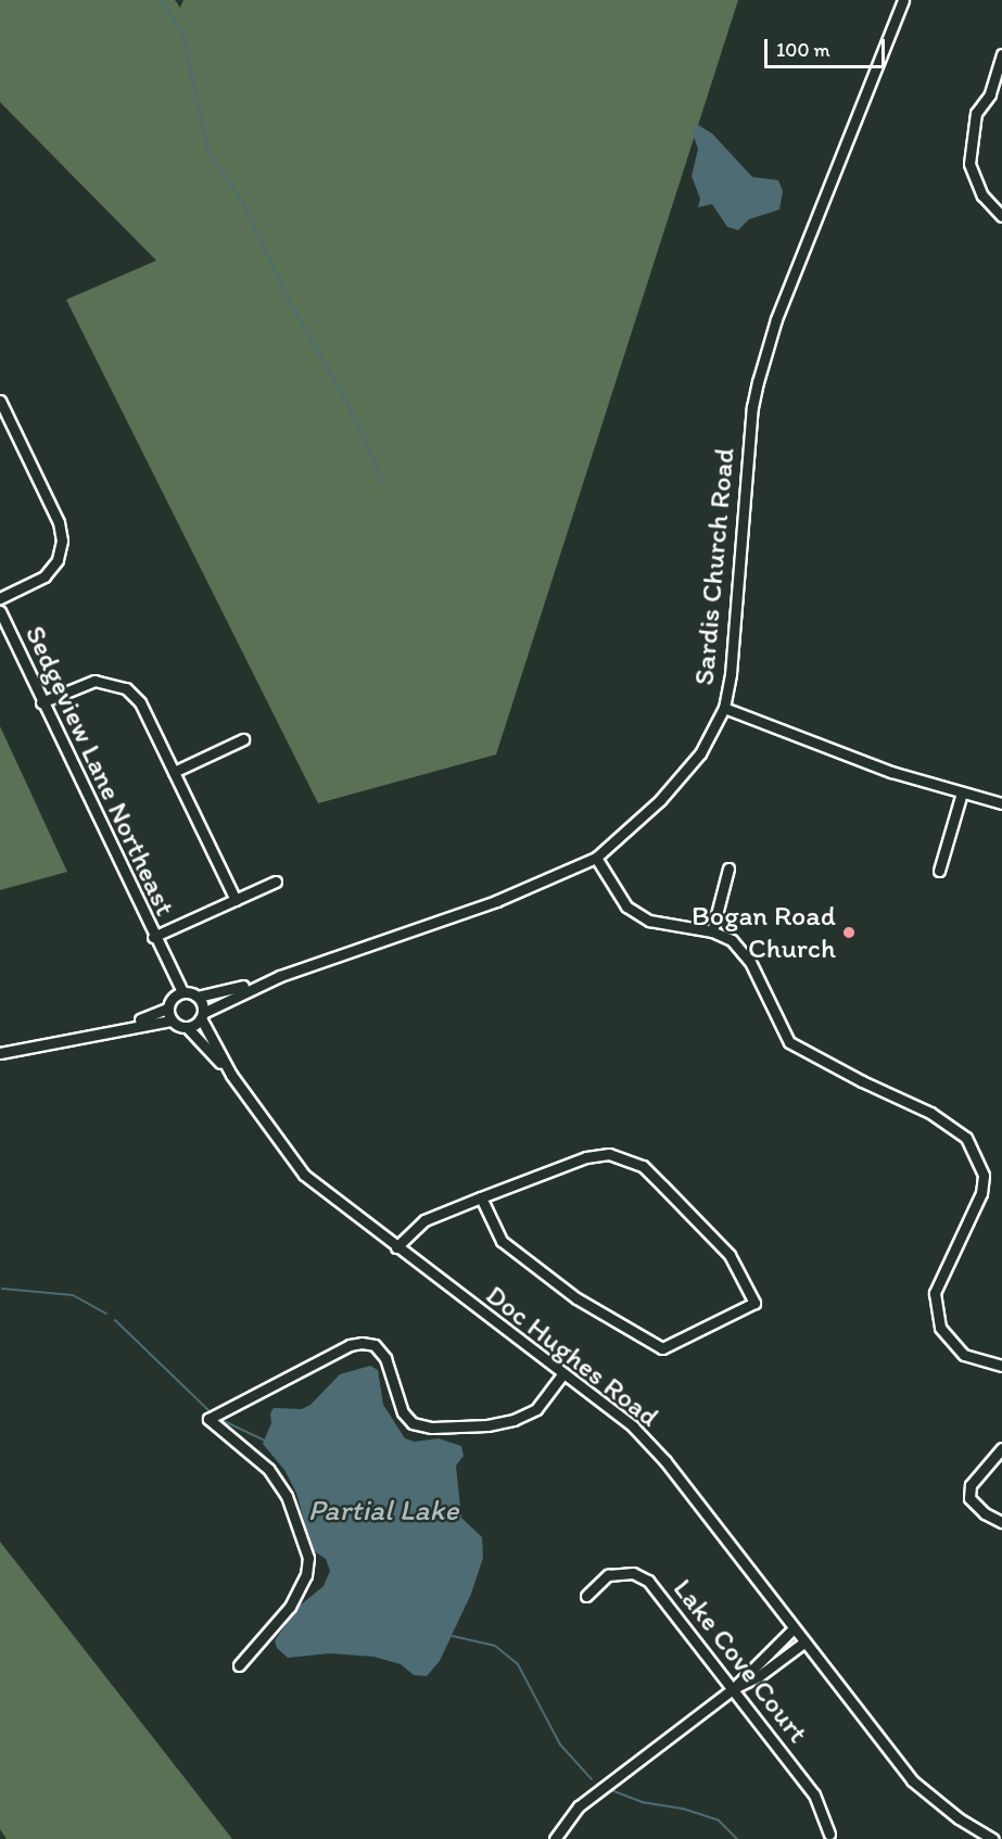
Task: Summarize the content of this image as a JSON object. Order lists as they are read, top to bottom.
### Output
{
  "streets": {
    "street": [
      "Sardis Church Road",
      "Sedgeview Lane Northeast",
      "Doc Hughes Road",
      "Lake Cove Court"
    ]
  },
  "crossings": [
    ["Sardis Church Road", "Sedgeview Lane Northeast"],
    ["Sardis Church Road", "Doc Hughes Road"],
    ["Sedgeview Lane Northeast", "Doc Hughes Road"]
  ],
  "water": ["Partial Lake"],
  "places": ["Bogan Road Church"],
  "scale_bar": "100 m"
}
